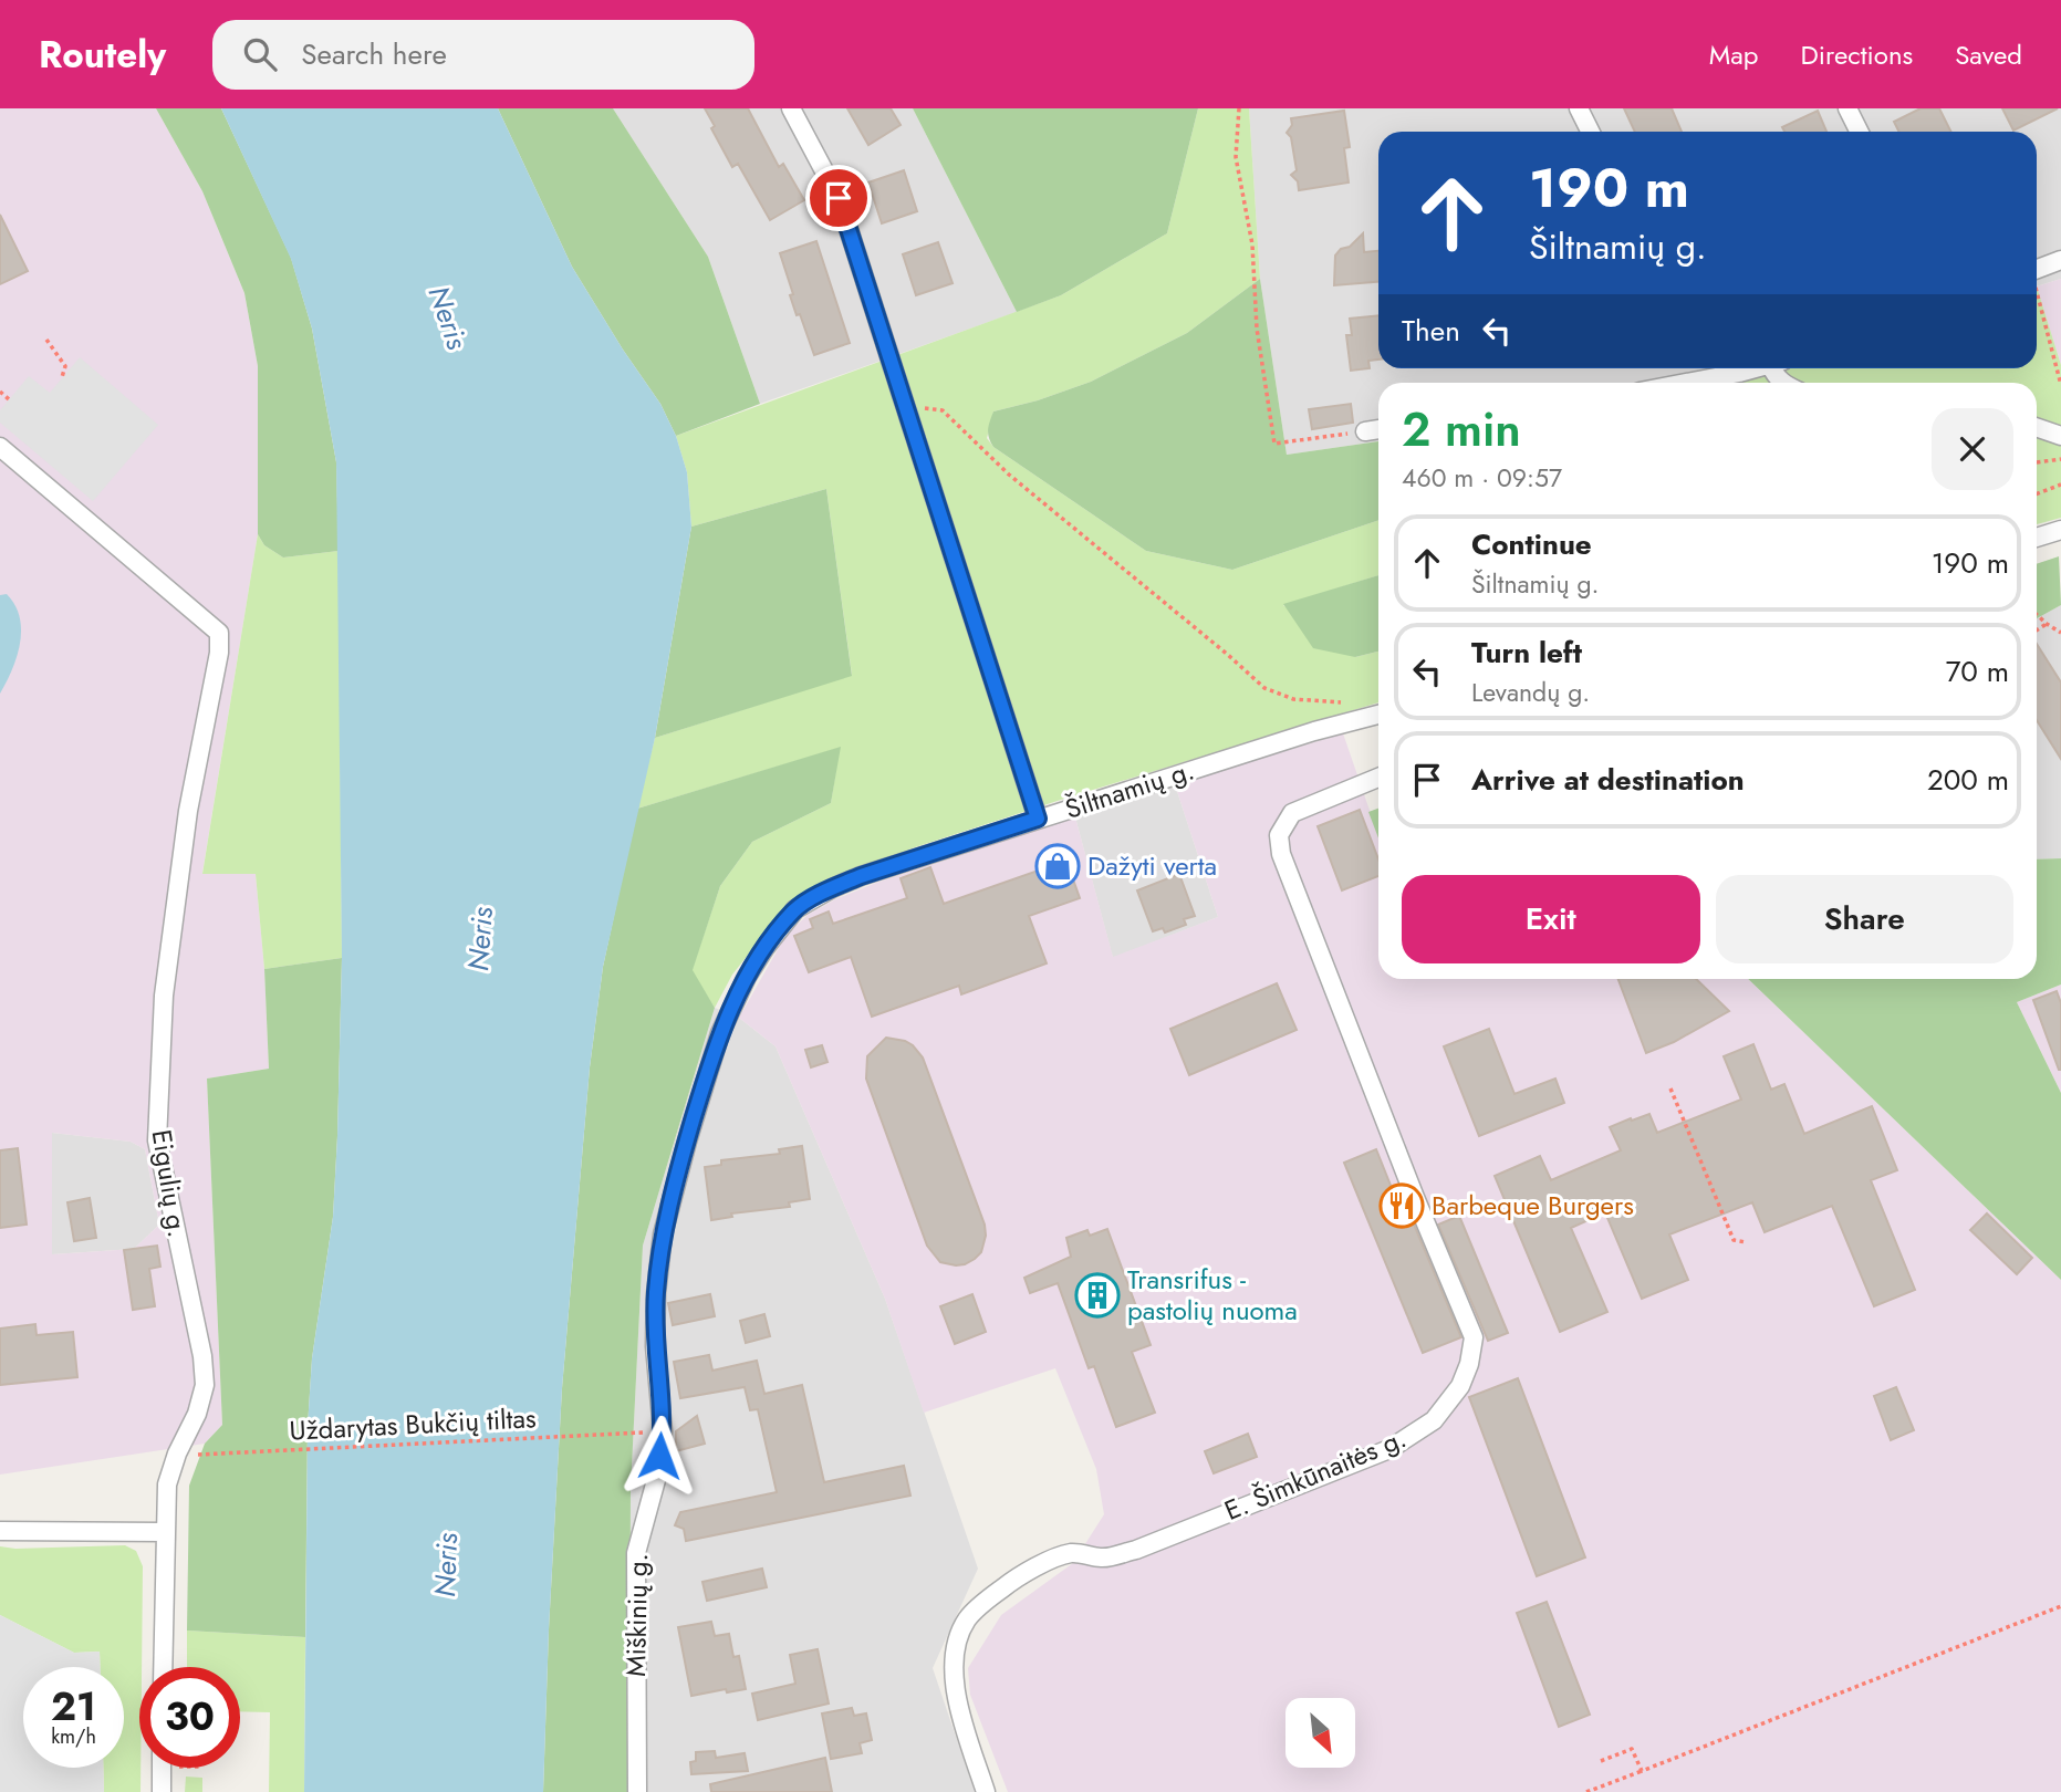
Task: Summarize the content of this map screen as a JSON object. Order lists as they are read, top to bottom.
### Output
{
  "streets": {
    "street": [
      "Šiltnamių g.",
      "Eigulių g.",
      "E. Šimkūnaitės g.",
      "Miškinių g."
    ],
    "path": ["Uždarytas Bukčių tiltas"]
  },
  "crossings": [
    ["Šiltnamių g.", "Miškinių g."]
  ],
  "water": ["Neris"],
  "places": {
    "shop": ["Dažyti verta"],
    "restaurant": ["Barbeque Burgers"],
    "building": ["Transrifus - pastolių nuoma"]
  },
  "north": "bottom right",
  "page": {
    "header": "Routely",
    "search": "Search here",
    "nav": ["Map", "Directions", "Saved"],
    "turn": ["190 m", "Šiltnamių g."],
    "then": "Then",
    "heading": ["2 min", "460 m · 09:57"],
    "list": [
      {
        "name": "Continue",
        "note": "Šiltnamių g.",
        "value": "190 m"
      },
      {
        "name": "Turn left",
        "note": "Levandų g.",
        "value": "70 m"
      },
      {
        "name": "Arrive at destination",
        "value": "200 m"
      }
    ],
    "buttons": ["Exit", "Share"],
    "speed": "21 km/h",
    "limit": "30"
  }
}
